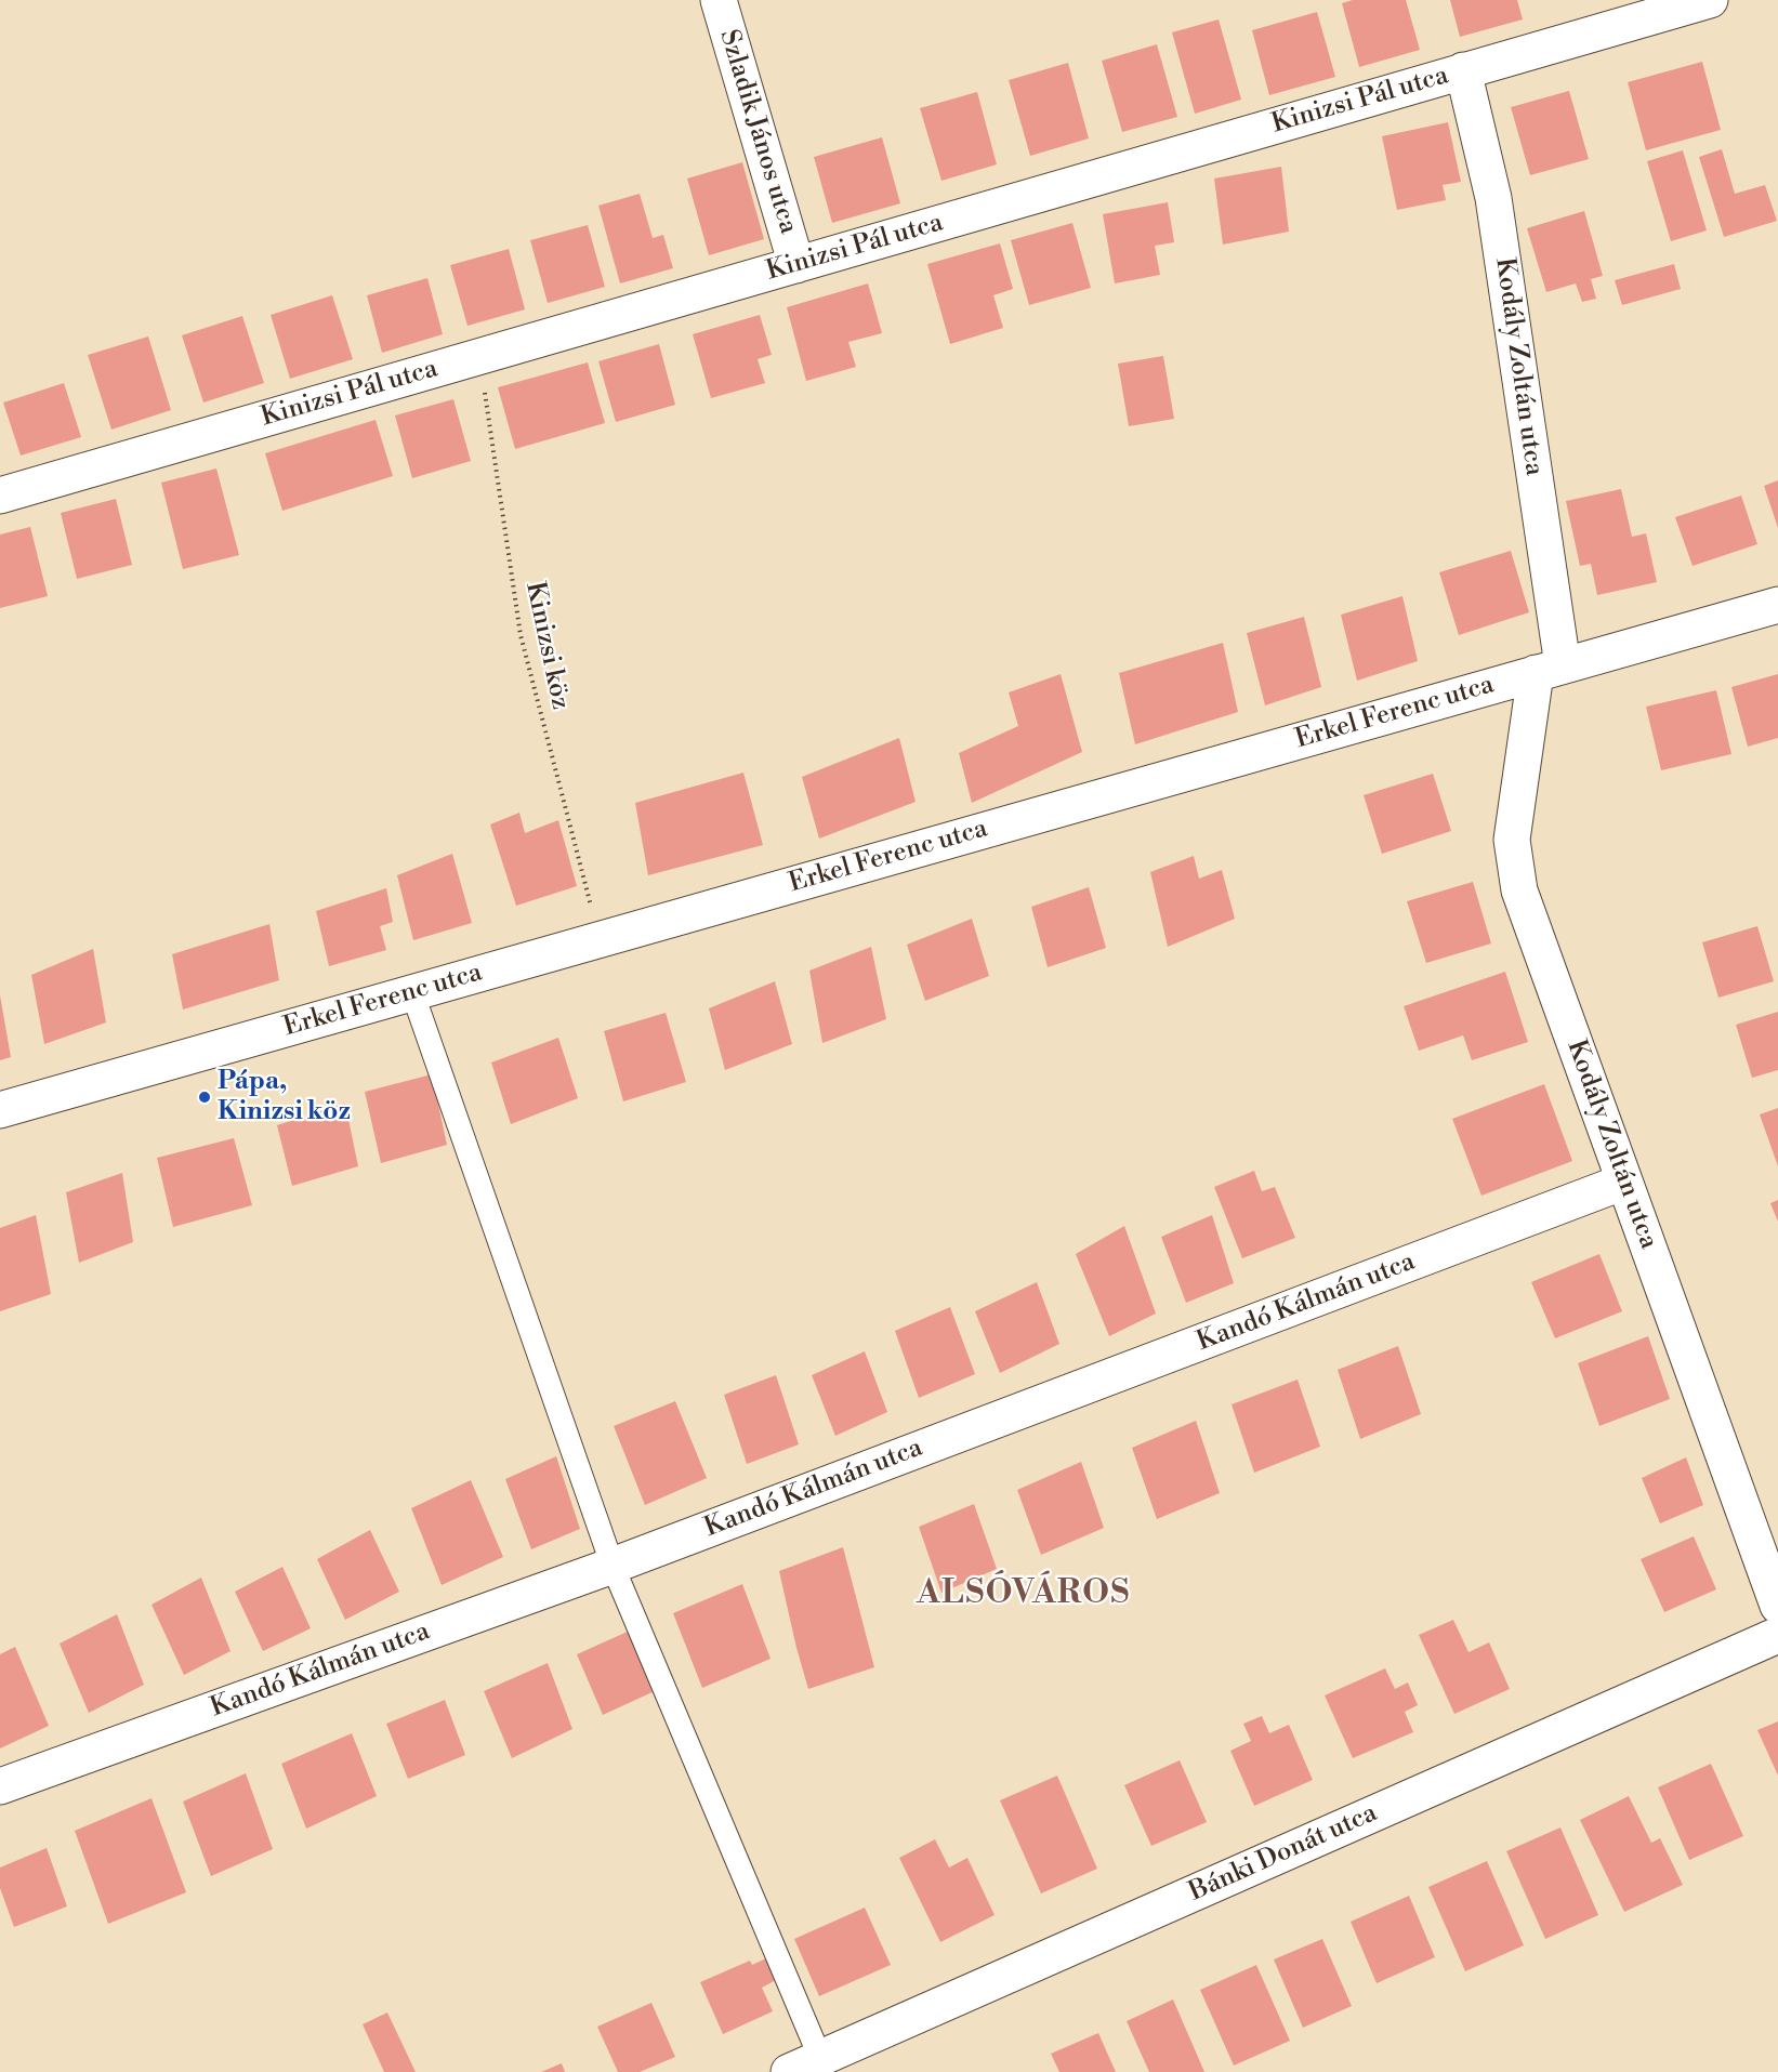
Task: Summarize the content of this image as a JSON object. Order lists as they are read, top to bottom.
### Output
{
  "streets": {
    "street": [
      "Kinizsi Pál utca",
      "Szladik János utca",
      "Kodály Zoltán utca",
      "Erkel Ferenc utca",
      "Kandó Kálmán utca",
      "Bánki Donát utca"
    ],
    "path": ["Kinizsi köz"]
  },
  "crossings": [
    ["Kinizsi Pál utca", "Szladik János utca"],
    ["Kinizsi Pál utca", "Kodály Zoltán utca"],
    ["Kinizsi Pál utca", "Kinizsi köz"],
    ["Kodály Zoltán utca", "Erkel Ferenc utca"],
    ["Kodály Zoltán utca", "Kandó Kálmán utca"],
    ["Kinizsi köz", "Erkel Ferenc utca"]
  ],
  "districts": ["ALSÓVÁROS"],
  "places": ["Pápa, Kinizsi köz"]
}
